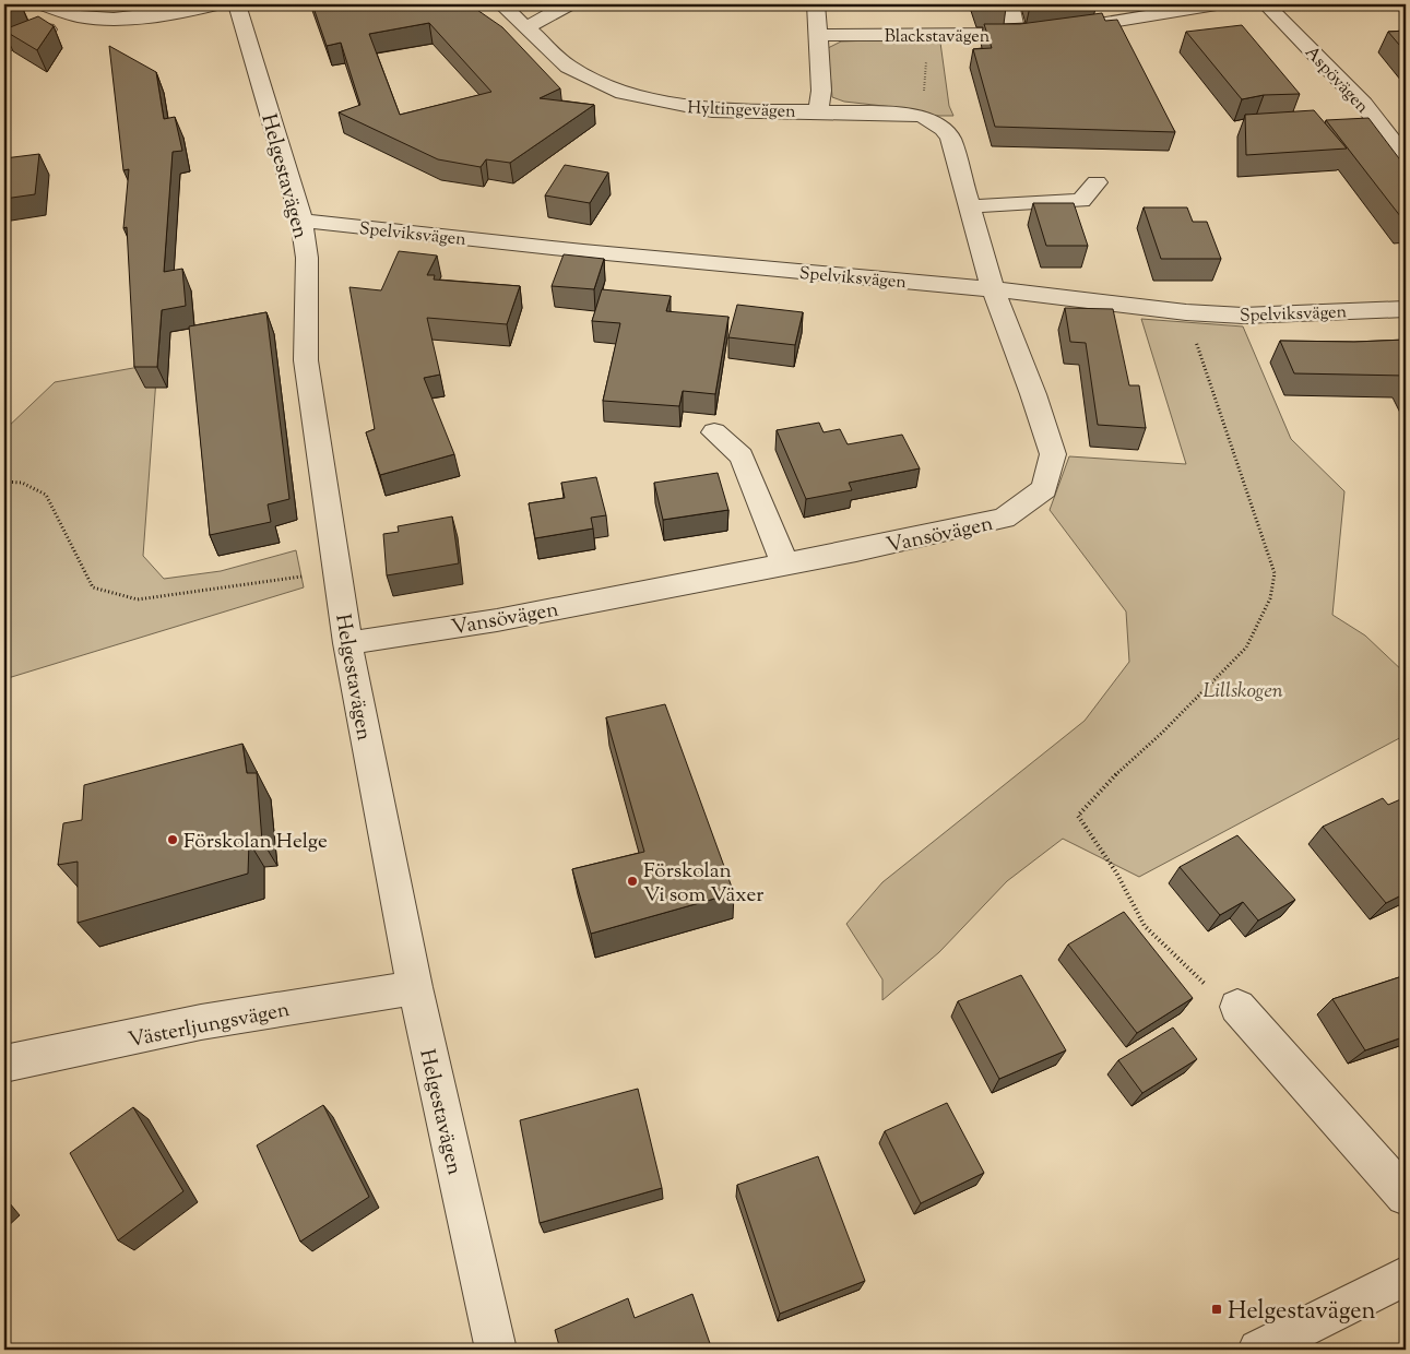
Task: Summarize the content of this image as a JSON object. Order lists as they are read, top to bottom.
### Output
{
  "streets": {
    "street": [
      "Blackstavägen",
      "Aspövägen",
      "Hyltingevägen",
      "Helgestavägen",
      "Spelviksvägen",
      "Vansövägen",
      "Västerljungsvägen"
    ]
  },
  "crossings": [
    ["Helgestavägen", "Spelviksvägen"],
    ["Helgestavägen", "Vansövägen"],
    ["Helgestavägen", "Västerljungsvägen"],
    ["Spelviksvägen", "Vansövägen"]
  ],
  "parks": ["Lillskogen"],
  "places": {
    "other": ["Förskolan Helge", "Förskolan Vi som Växer"],
    "transit": ["Helgestavägen"]
  }
}
